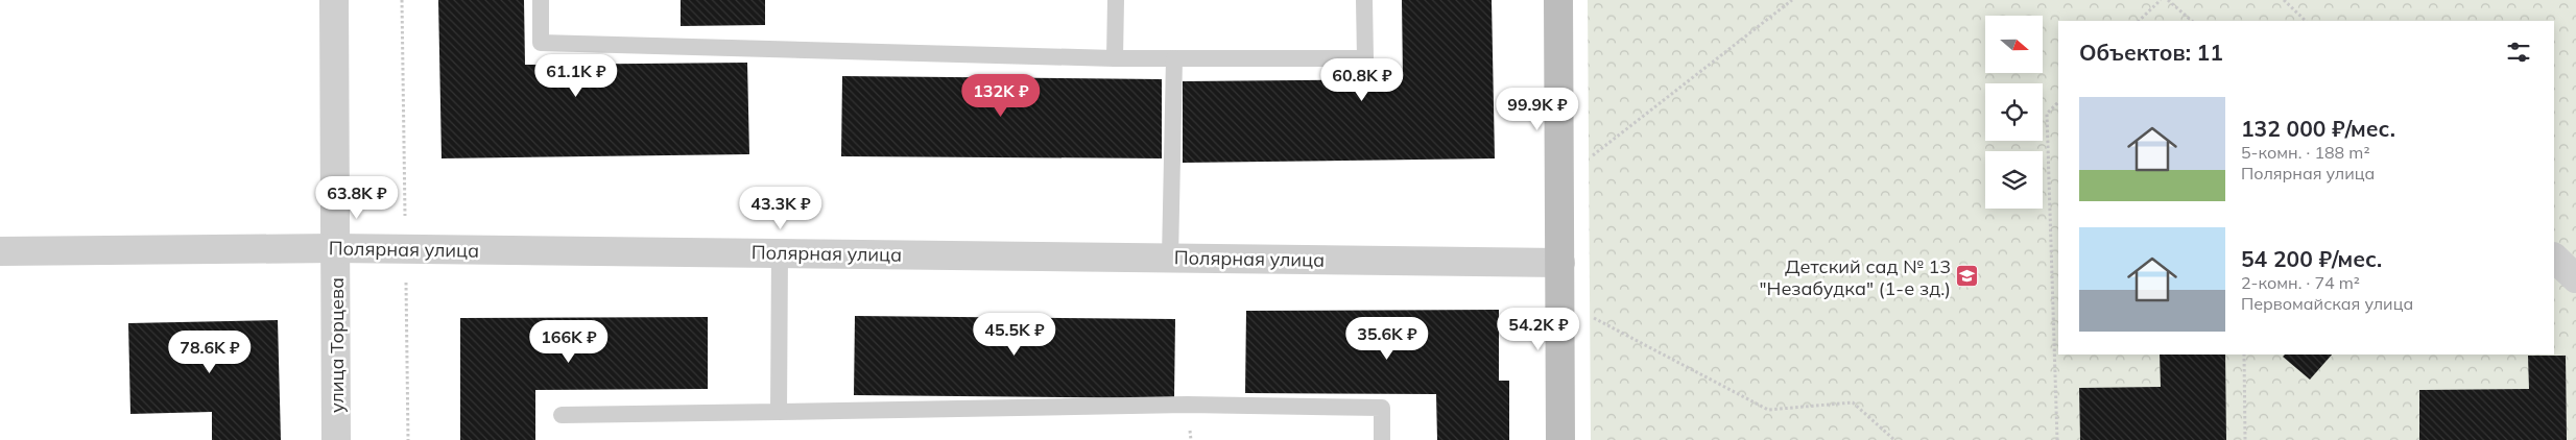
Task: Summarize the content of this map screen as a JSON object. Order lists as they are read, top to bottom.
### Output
{
  "streets": {
    "street": ["Полярная улица", "улица Торцева"]
  },
  "crossings": [
    ["Полярная улица", "улица Торцева"]
  ],
  "places": {
    "school or university": ["Детский сад № 13 \"Незабудка\" (1-е зд.)"]
  },
  "north": "right",
  "page": {
    "heading": "Объектов: 11",
    "price": [
      "61.1K ₽",
      "60.8K ₽",
      "132K ₽",
      "99.9K ₽",
      "63.8K ₽",
      "43.3K ₽",
      "54.2K ₽",
      "45.5K ₽",
      "35.6K ₽",
      "166K ₽",
      "78.6K ₽"
    ],
    "list": [
      {
        "name": "132 000 ₽/мес.",
        "note": "5-комн. · 188 m² · Полярная улица"
      },
      {
        "name": "54 200 ₽/мес.",
        "note": "2-комн. · 74 m² · Первомайская улица"
      }
    ]
  }
}
